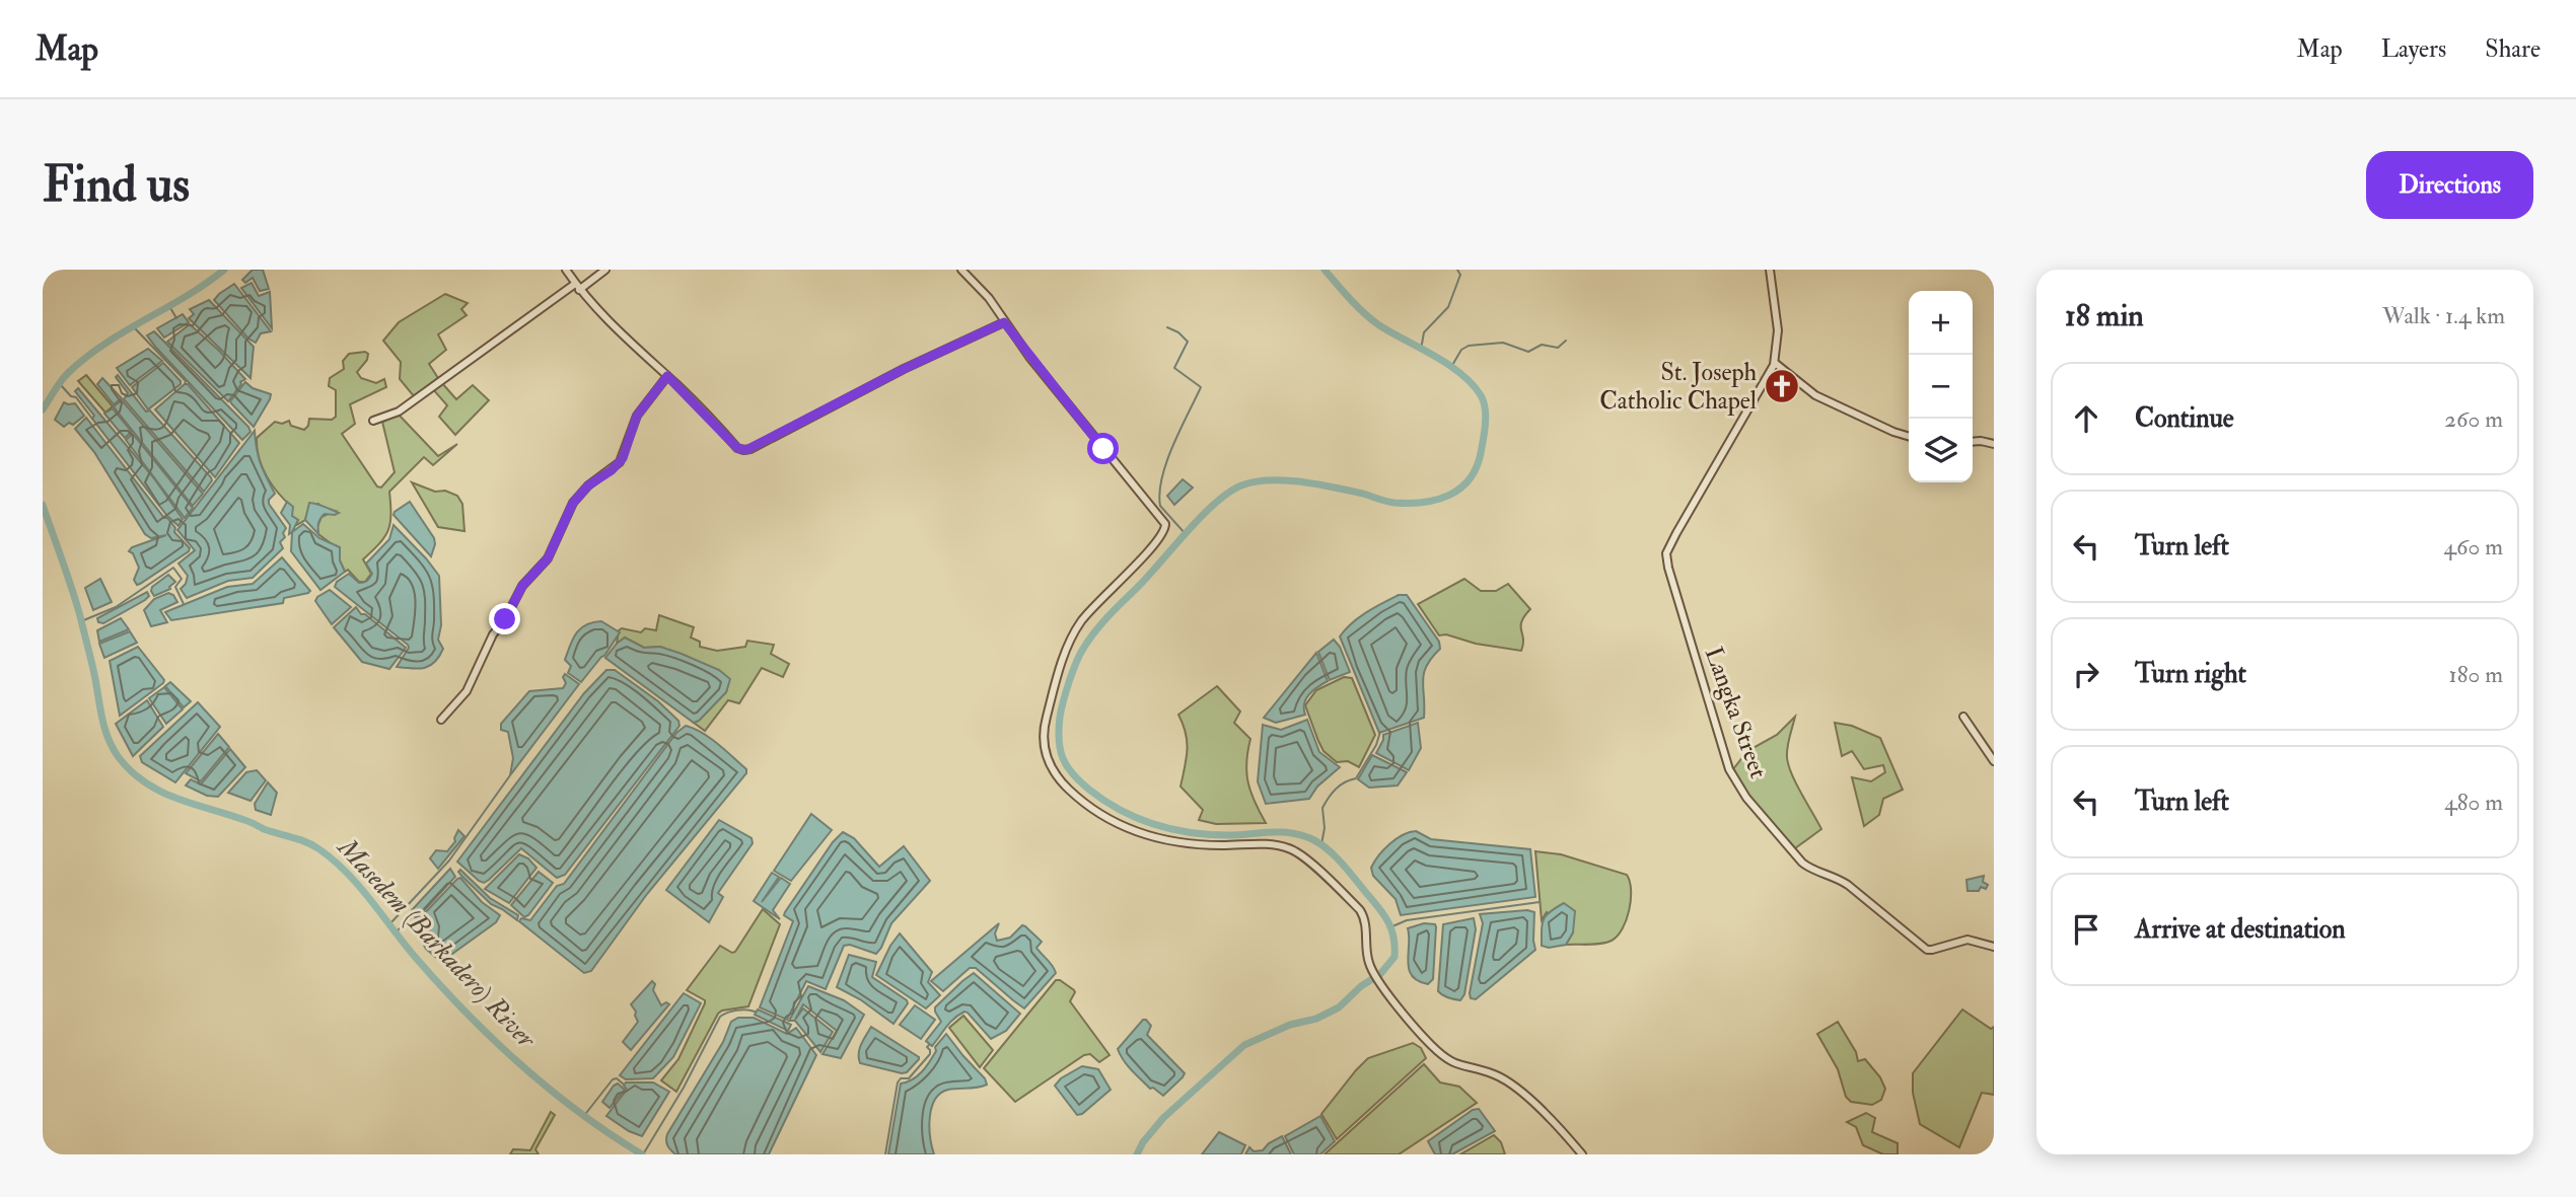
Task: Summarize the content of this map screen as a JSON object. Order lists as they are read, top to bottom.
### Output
{
  "streets": {
    "street": ["Langka Street"]
  },
  "water": ["Masedem (Barkadero) River"],
  "places": {
    "church": ["St. Joseph Catholic Chapel"]
  },
  "page": {
    "header": "Map",
    "nav": ["Map", "Layers", "Share"],
    "buttons": "Directions",
    "title": "Find us",
    "heading": ["18 min", "Walk · 1.4 km"],
    "map_buttons": ["+", "−"],
    "list": [
      ["Continue", "260 m"],
      ["Turn left", "460 m"],
      ["Turn right", "180 m"],
      ["Turn left", "480 m"],
      "Arrive at destination"
    ]
  }
}
